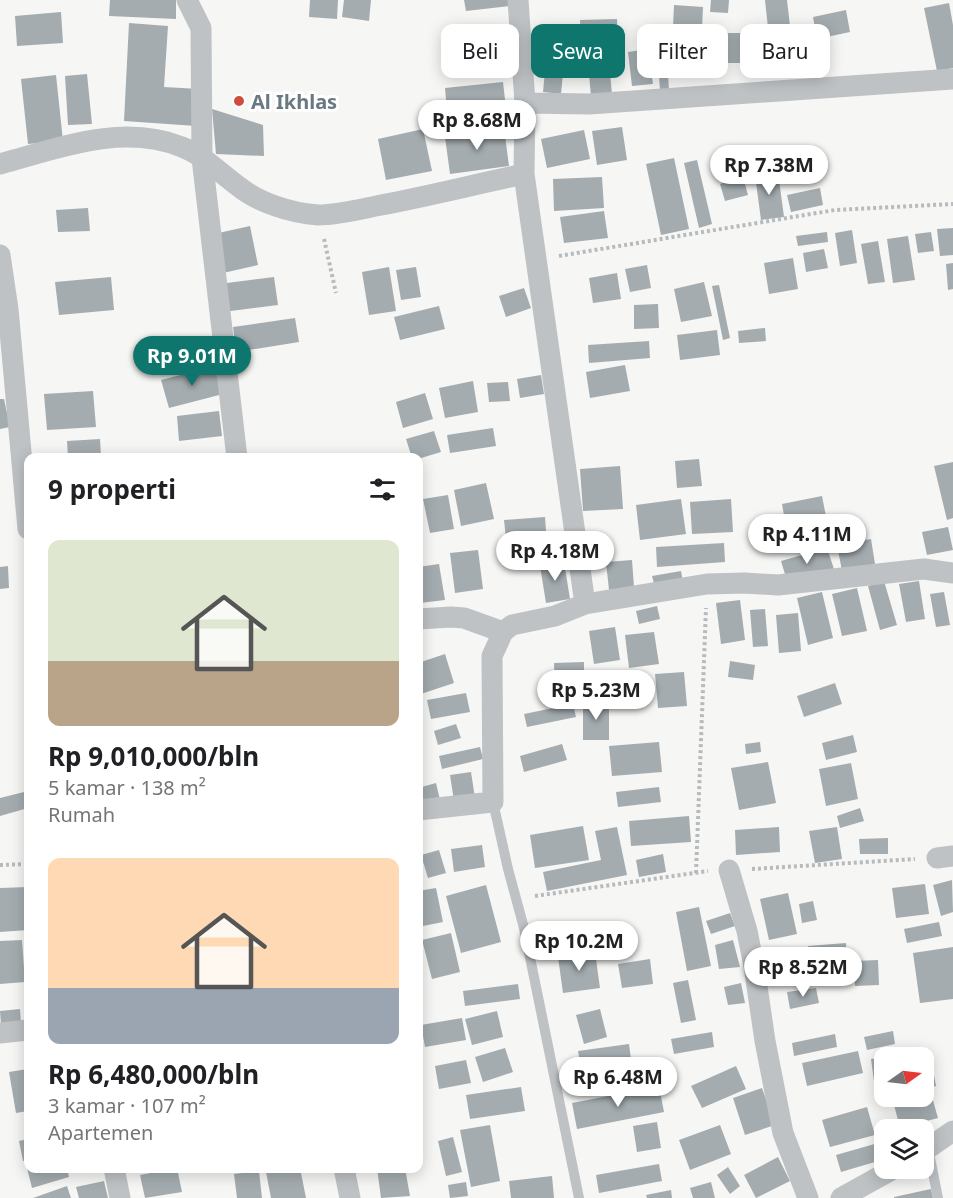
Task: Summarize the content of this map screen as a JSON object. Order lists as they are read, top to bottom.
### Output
{
  "places": ["Al Ikhlas"],
  "north": "right",
  "page": {
    "chip": [
      "Beli",
      "Sewa",
      "Filter",
      "Baru"
    ],
    "price": [
      "Rp 8.68M",
      "Rp 7.38M",
      "Rp 9.01M",
      "Rp 4.11M",
      "Rp 4.18M",
      "Rp 5.23M",
      "Rp 10.2M",
      "Rp 8.52M",
      "Rp 6.48M"
    ],
    "heading": "9 properti",
    "list": [
      {
        "name": "Rp 9,010,000/bln",
        "note": "5 kamar · 138 m² · Rumah"
      },
      {
        "name": "Rp 6,480,000/bln",
        "note": "3 kamar · 107 m² · Apartemen"
      }
    ]
  }
}
